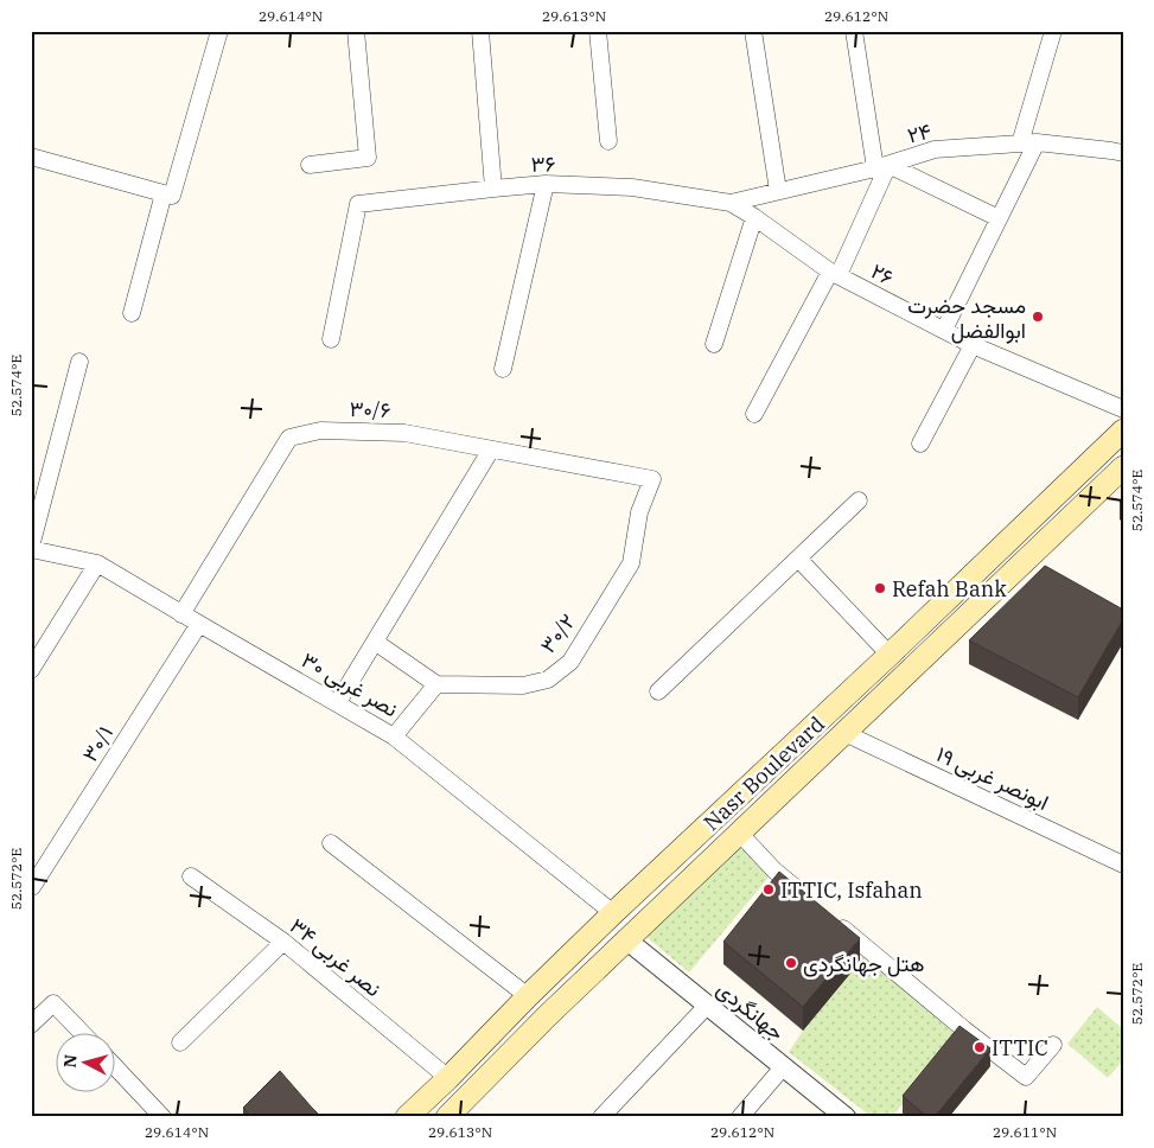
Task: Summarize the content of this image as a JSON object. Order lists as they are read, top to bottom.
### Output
{
  "streets": {
    "main road": ["Nasr Boulevard"],
    "street": [
      "۲۴",
      "۳۶",
      "۲۶",
      "۳۰/۶",
      "۳۰/۲",
      "نصر غربی ۳۰",
      "۳۰/۱",
      "ابونصر غربی ۱۹",
      "نصر غربی ۳۴",
      "جهانگردی"
    ]
  },
  "crossings": [
    ["۲۴", "۳۶"],
    ["۲۴", "۲۶"],
    ["۳۶", "۲۶"],
    ["۳۰/۶", "۳۰/۲"],
    ["۳۰/۶", "نصر غربی ۳۰"],
    ["نصر غربی ۳۰", "۳۰/۱"],
    ["نصر غربی ۳۰", "Nasr Boulevard"],
    ["Nasr Boulevard", "ابونصر غربی ۱۹"],
    ["Nasr Boulevard", "نصر غربی ۳۴"],
    ["Nasr Boulevard", "جهانگردی"]
  ],
  "places": [
    "مسجد حضرت ابوالفضل",
    "Refah Bank",
    "ITTIC, Isfahan",
    "هتل جهانگردی",
    "ITTIC"
  ],
  "north": "left",
  "coordinates": [
    "29.614°N",
    "29.613°N",
    "29.612°N",
    "52.574°E",
    "52.572°E",
    "29.611°N"
  ]
}
